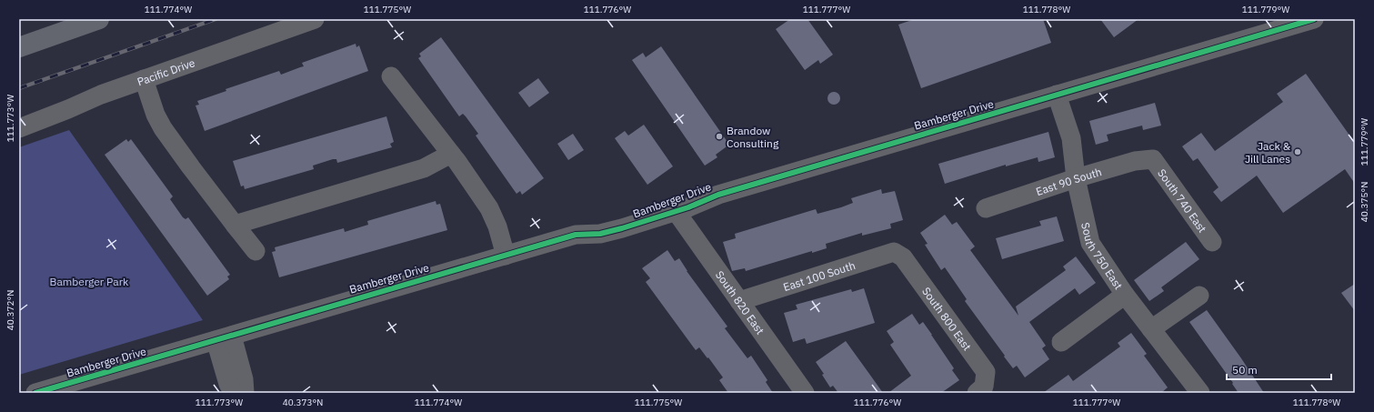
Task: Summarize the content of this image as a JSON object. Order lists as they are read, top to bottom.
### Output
{
  "streets": {
    "street": [
      "Pacific Drive",
      "Bamberger Drive",
      "East 90 South",
      "South 740 East",
      "South 750 East",
      "East 100 South",
      "South 820 East",
      "South 800 East"
    ]
  },
  "crossings": [
    ["Bamberger Drive", "South 750 East"],
    ["Bamberger Drive", "South 820 East"],
    ["East 90 South", "South 740 East"],
    ["East 90 South", "South 750 East"],
    ["East 100 South", "South 820 East"],
    ["East 100 South", "South 800 East"]
  ],
  "parks": ["Bamberger Park"],
  "places": ["Brandow Consulting", "Jack & Jill Lanes"],
  "scale_bar": "50 m",
  "coordinates": [
    "111.774°W",
    "111.775°W",
    "111.776°W",
    "111.777°W",
    "111.778°W",
    "111.779°W",
    "111.773°W",
    "40.375°N",
    "40.372°N",
    "40.373°N"
  ]
}
